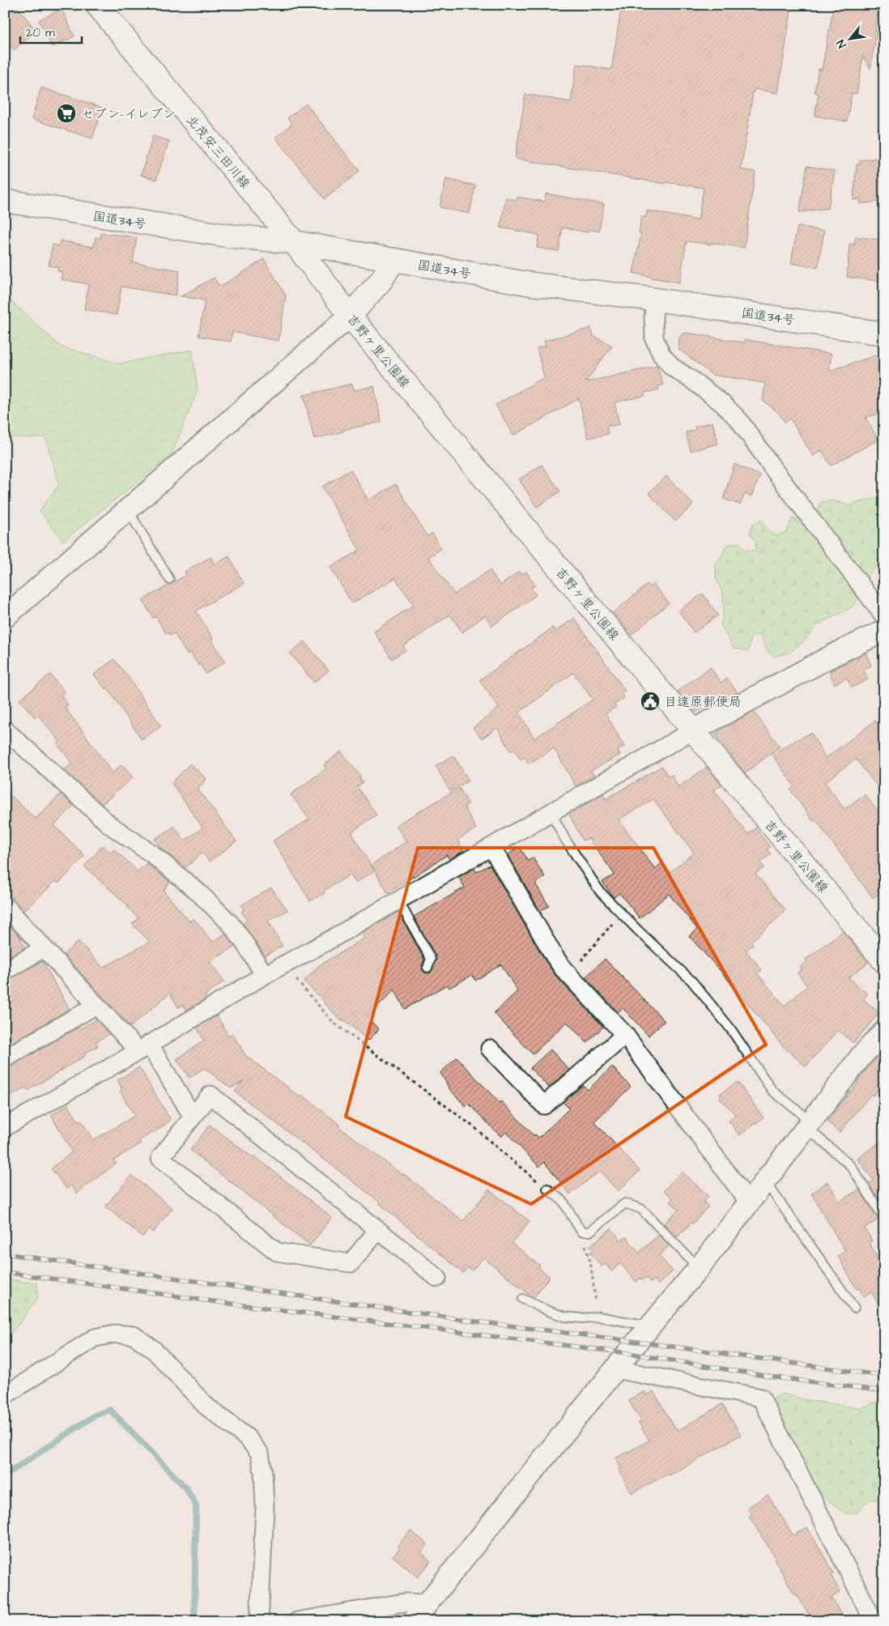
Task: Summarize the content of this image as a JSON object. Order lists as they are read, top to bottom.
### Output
{
  "streets": {
    "main road": ["北茂安三田川線", "国道34号", "吉野ヶ里公園線"]
  },
  "crossings": [
    ["北茂安三田川線", "国道34号"],
    ["北茂安三田川線", "吉野ヶ里公園線"],
    ["国道34号", "吉野ヶ里公園線"]
  ],
  "places": {
    "supermarket": ["セブン-イレブン"],
    "public building": ["目達原郵便局"]
  },
  "scale_bar": "20 m",
  "north": "bottom left"
}
